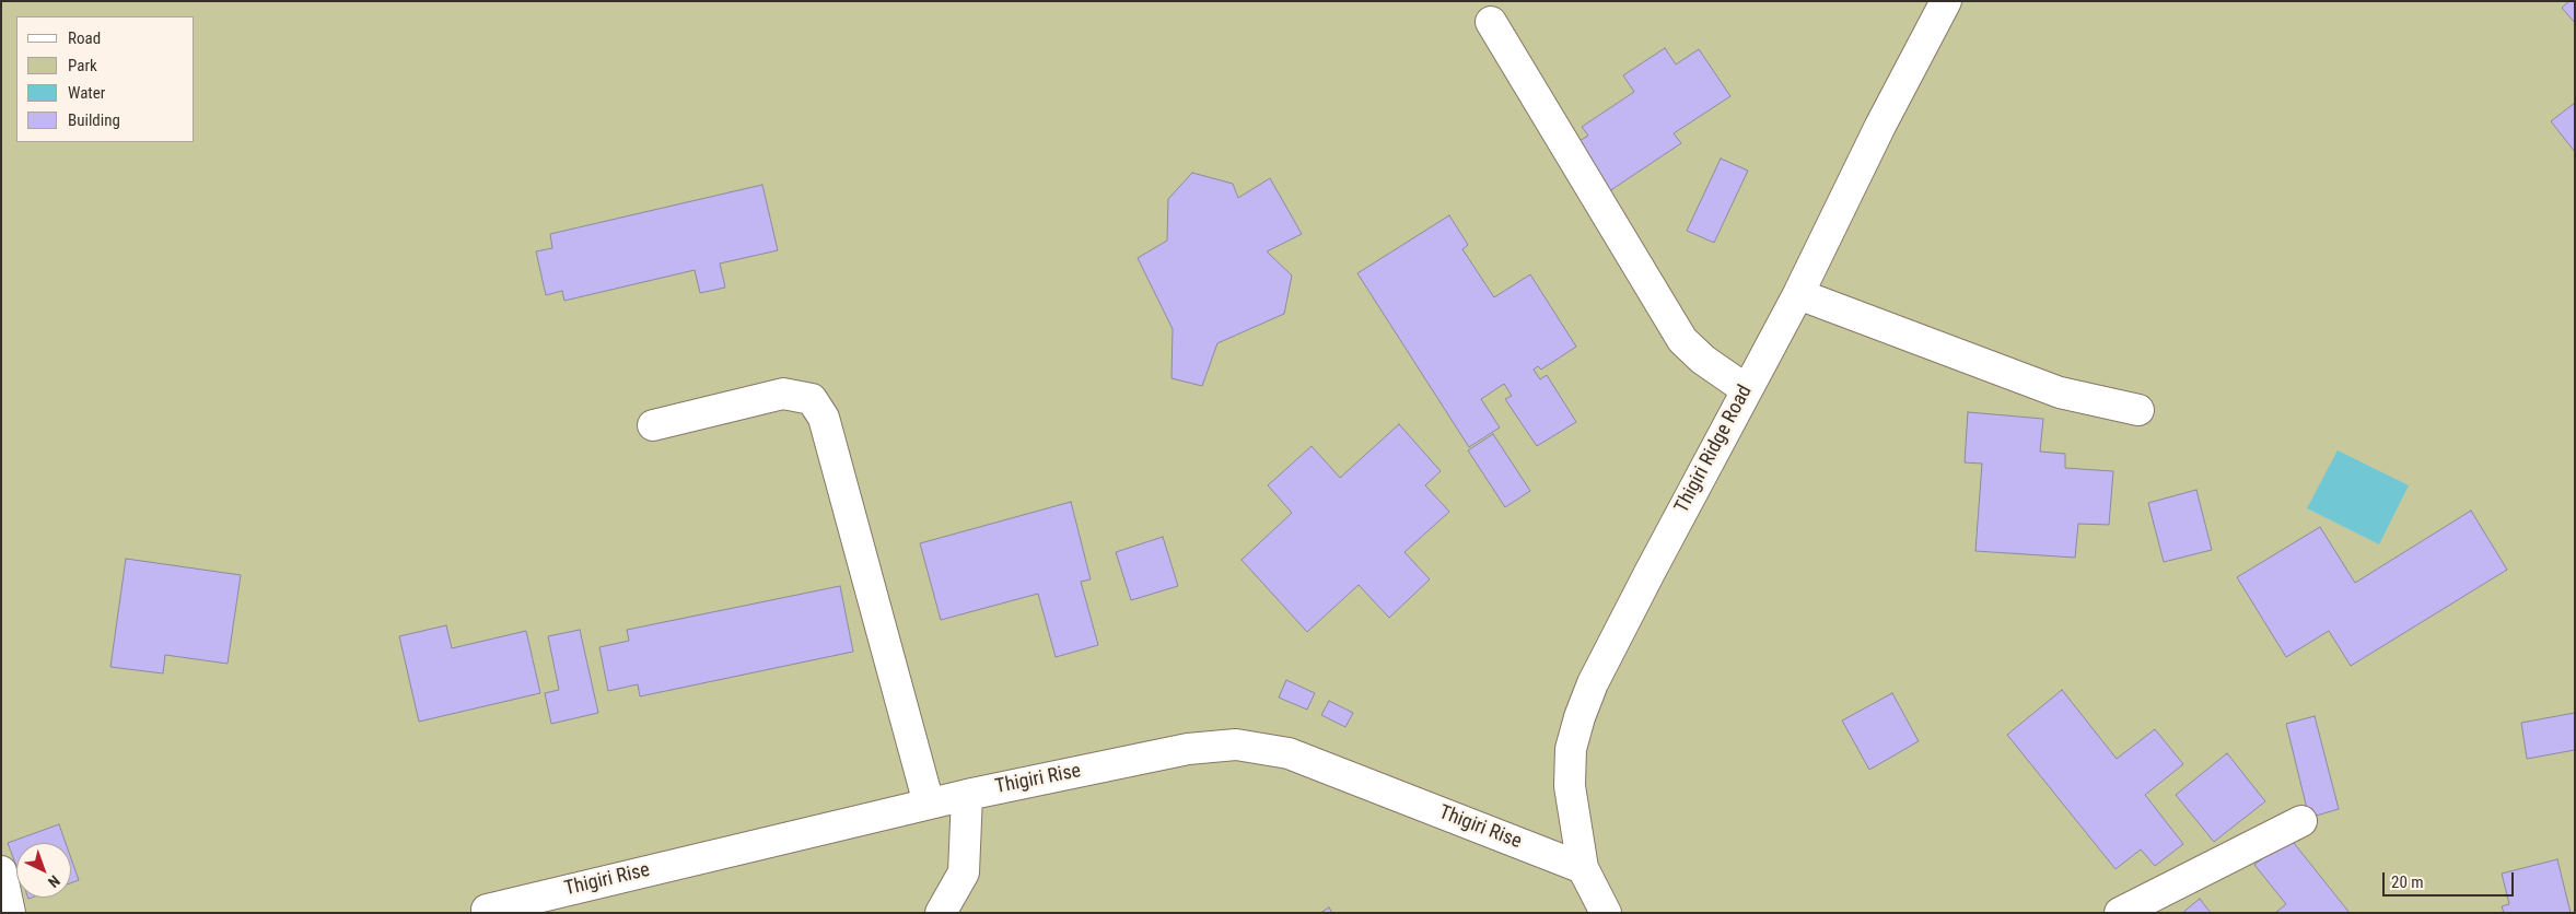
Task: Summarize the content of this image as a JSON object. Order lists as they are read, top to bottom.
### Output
{
  "streets": {
    "street": ["Thigiri Ridge Road", "Thigiri Rise"]
  },
  "crossings": [
    ["Thigiri Ridge Road", "Thigiri Rise"]
  ],
  "legend": [
    "Road",
    "Park",
    "Water",
    "Building"
  ],
  "scale_bar": "20 m",
  "north": "bottom right"
}
